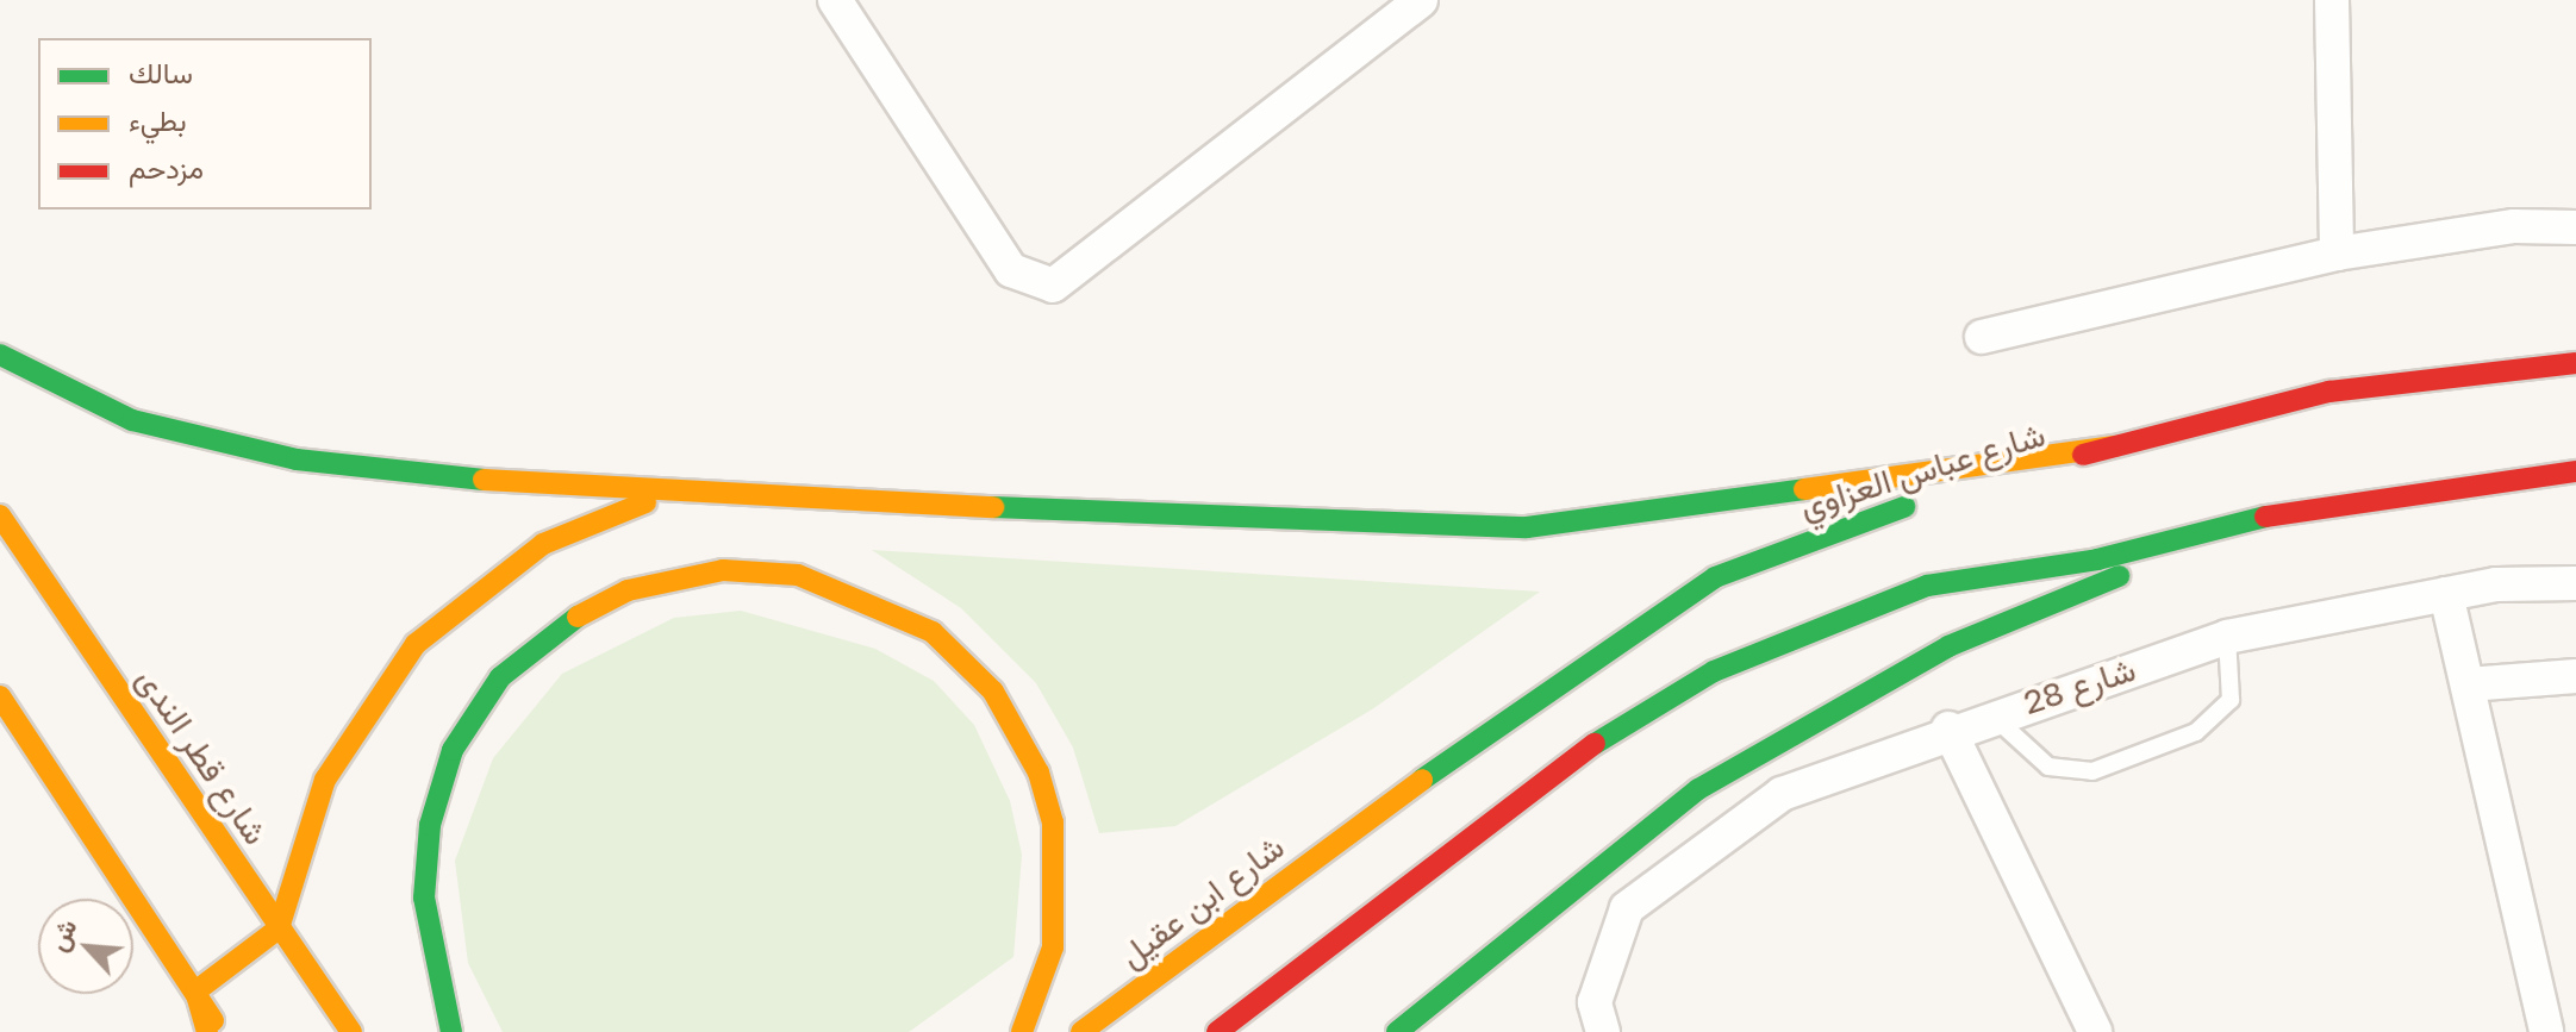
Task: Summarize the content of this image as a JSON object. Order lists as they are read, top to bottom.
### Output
{
  "streets": {
    "main road": ["شارع عباس العزاوي", "شارع قطر الندى", "شارع ابن عقيل"],
    "street": ["شارع 28"]
  },
  "crossings": [
    ["شارع عباس العزاوي", "شارع ابن عقيل"]
  ],
  "legend": ["سالك", "بطيء", "مزدحم"],
  "north": "top left"
}
